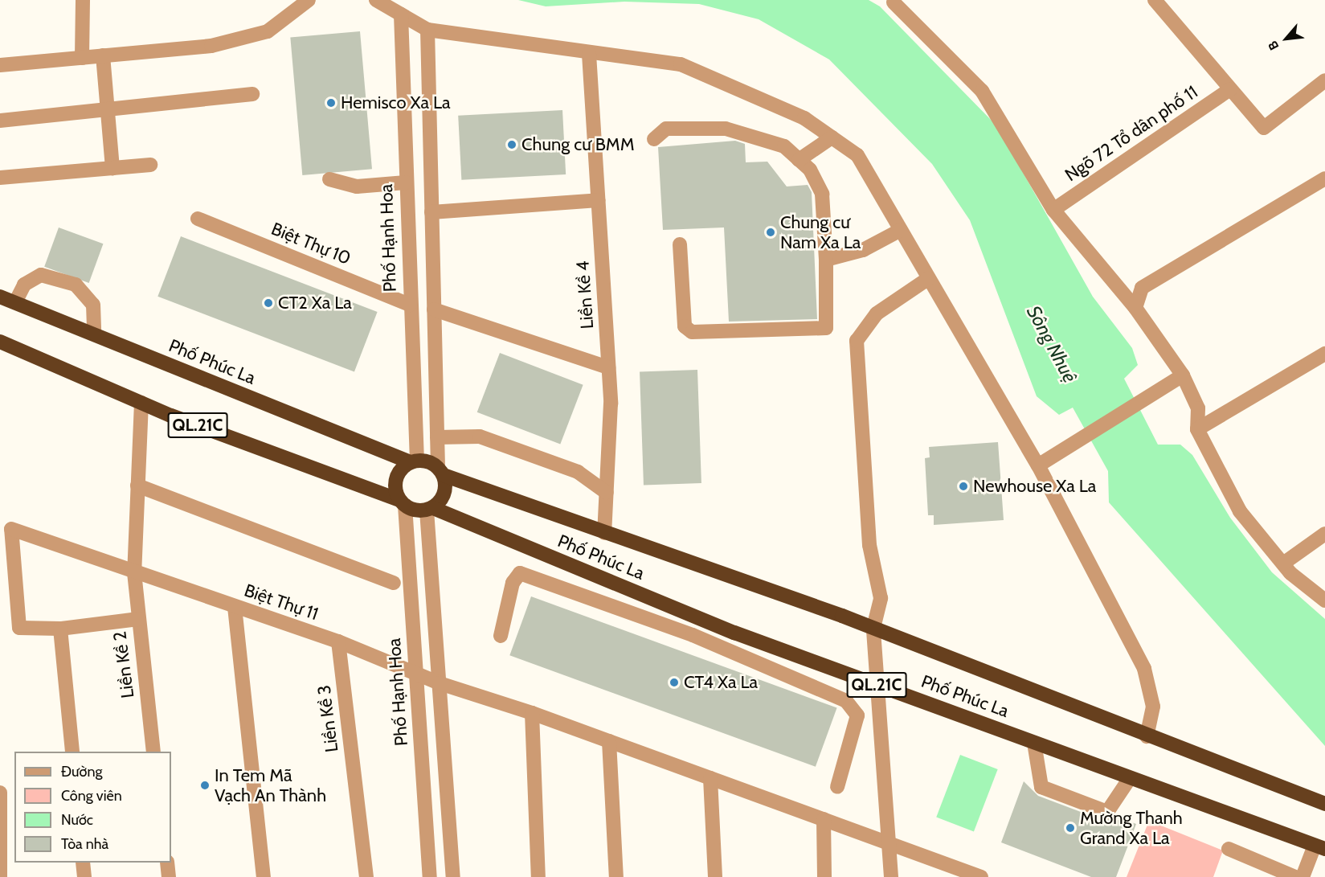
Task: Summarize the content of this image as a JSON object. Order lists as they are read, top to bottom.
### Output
{
  "streets": {
    "highway": ["Phố Phúc La", "QL.21C"],
    "street": [
      "Ngõ 72 Tổ dân phố 11",
      "Phố Hạnh Hoa",
      "Biệt Thự 10",
      "Liền Kề 4",
      "Biệt Thự 11",
      "Liền Kề 2",
      "Liền Kề 3"
    ]
  },
  "crossings": [
    ["Phố Hạnh Hoa", "Biệt Thự 10"],
    ["Phố Hạnh Hoa", "Phố Phúc La"],
    ["Phố Hạnh Hoa", "QL.21C"],
    ["Phố Hạnh Hoa", "Biệt Thự 11"],
    ["Liền Kề 4", "Phố Phúc La"],
    ["Phố Phúc La", "QL.21C"],
    ["QL.21C", "Liền Kề 2"],
    ["Biệt Thự 11", "Liền Kề 2"],
    ["Biệt Thự 11", "Liền Kề 3"]
  ],
  "water": ["Sông Nhuệ"],
  "places": [
    "Hemisco Xa La",
    "Chung cư BMM",
    "Chung cư Nam Xa La",
    "CT2 Xa La",
    "Newhouse Xa La",
    "CT4 Xa La",
    "In Tem Mã Vạch An Thành",
    "Mường Thanh Grand Xa La"
  ],
  "legend": [
    "Đường",
    "Công viên",
    "Nước",
    "Tòa nhà"
  ],
  "north": "bottom left"
}
